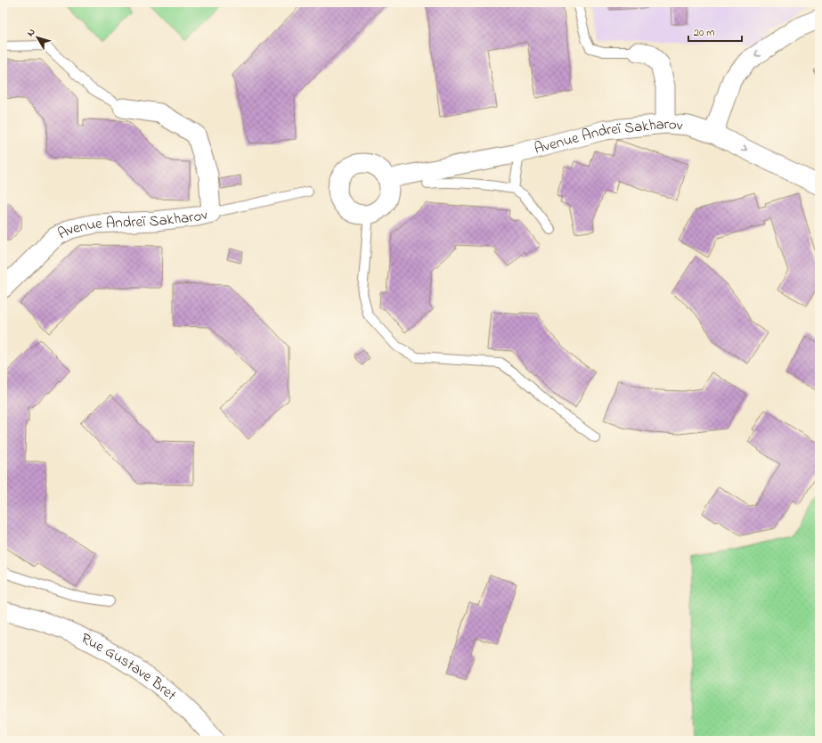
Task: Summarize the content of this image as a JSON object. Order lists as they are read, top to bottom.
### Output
{
  "streets": {
    "street": ["Avenue Andreï Sakharov", "Rue Gustave Bret"]
  },
  "scale_bar": "20 m",
  "north": "top left"
}
